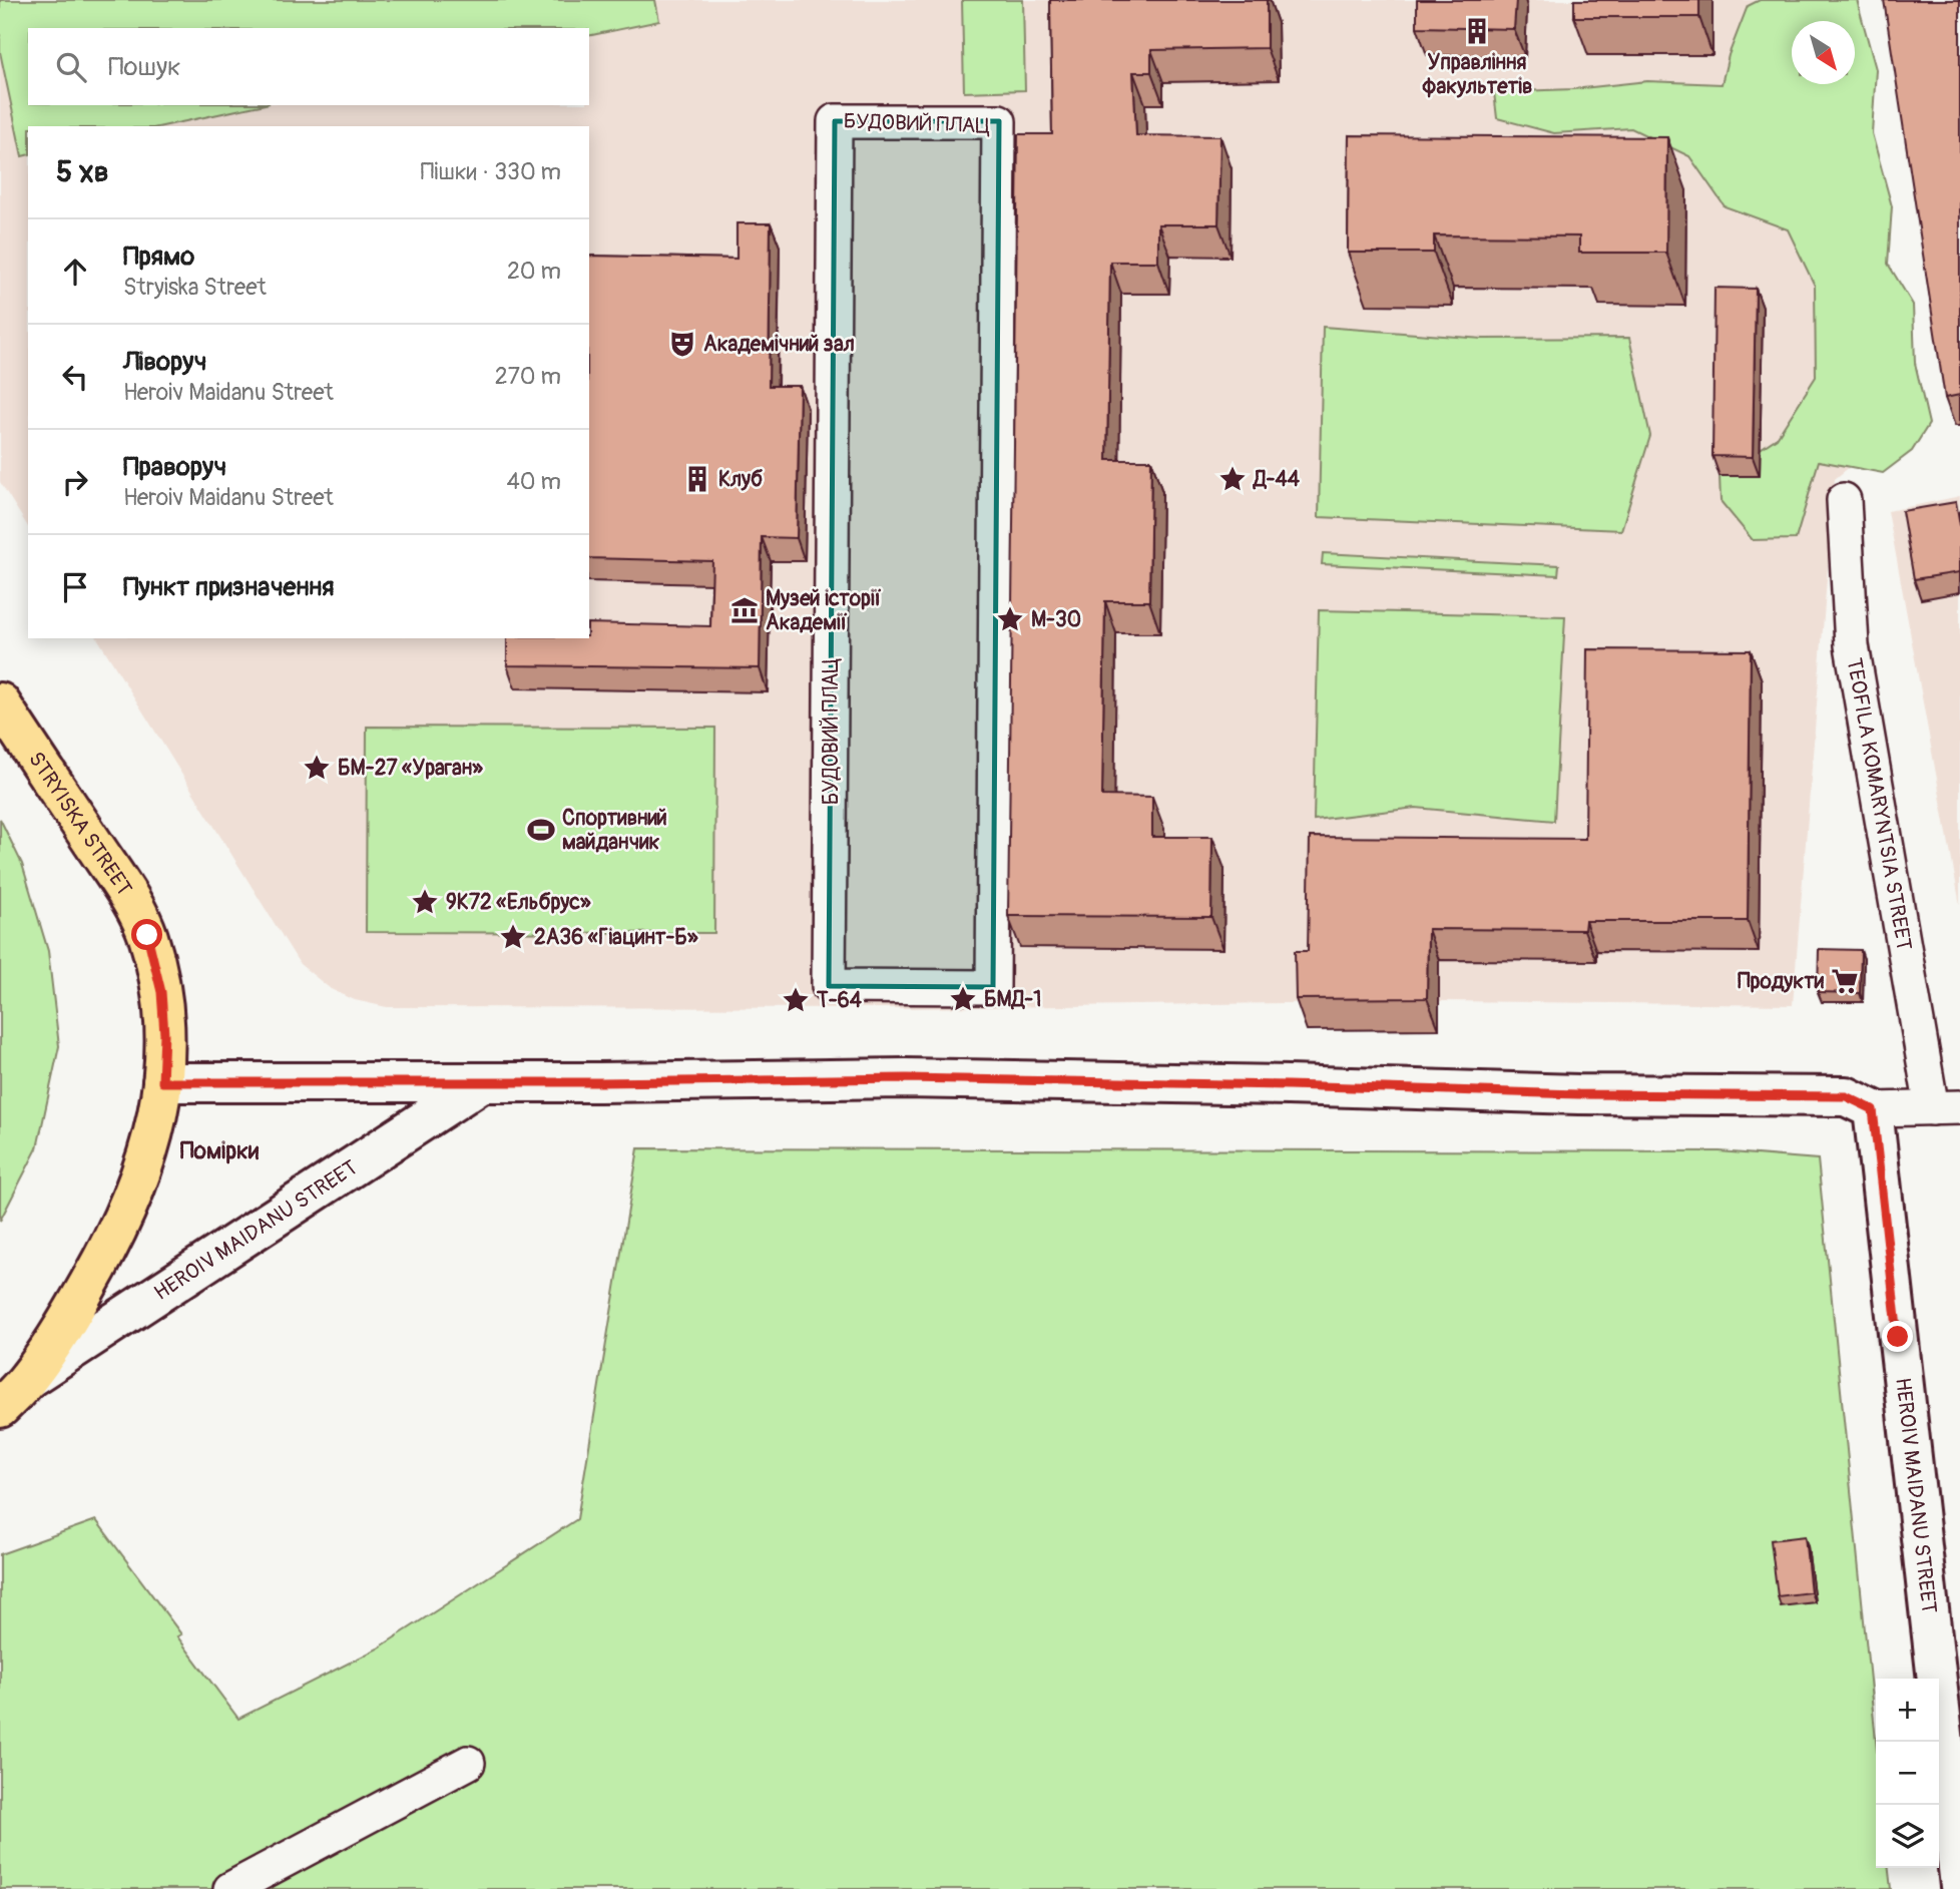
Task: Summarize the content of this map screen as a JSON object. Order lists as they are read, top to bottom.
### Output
{
  "streets": {
    "main road": ["STRYISKA STREET", "HEROIV MAIDANU STREET"],
    "street": ["БУДОВИЙ ПЛАЦ", "TEOFILA KOMARYNTSIA STREET"]
  },
  "crossings": [
    ["STRYISKA STREET", "HEROIV MAIDANU STREET"]
  ],
  "districts": ["Помірки"],
  "places": {
    "building": ["Управління факультетів", "Клуб"],
    "theatre": ["Академічний зал"],
    "place": [
      "Д-44",
      "М-30",
      "БМ-27 «Ураган»",
      "9К72 «Ельбрус»",
      "2А36 «Гіацинт-Б»",
      "БМД-1",
      "Т-64"
    ],
    "museum": ["Музей історії Академії"],
    "sports": ["Спортивний майданчик"],
    "supermarket": ["Продукти"]
  },
  "north": "bottom right",
  "page": {
    "search": "Пошук",
    "heading": ["5 хв", "Пішки · 330 m"],
    "list": [
      ["Прямо", "Stryiska Street", "20 m"],
      ["Ліворуч", "Heroiv Maidanu Street", "270 m"],
      ["Праворуч", "Heroiv Maidanu Street", "40 m"],
      "Пункт призначення"
    ],
    "map_buttons": ["+", "−"]
  }
}
